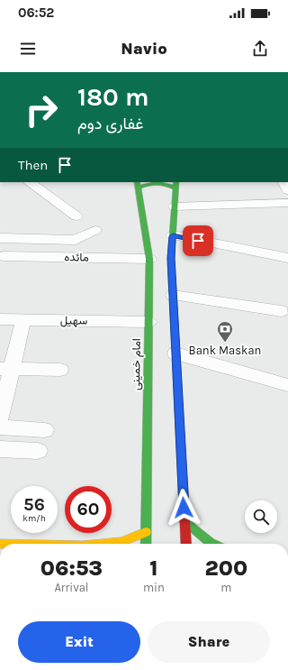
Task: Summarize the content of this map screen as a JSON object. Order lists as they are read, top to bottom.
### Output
{
  "streets": {
    "main road": ["امام خمینی"],
    "street": ["مائده", "سهیل"]
  },
  "crossings": [
    ["مائده", "امام خمینی"],
    ["سهیل", "امام خمینی"]
  ],
  "places": {
    "bank": ["Bank Maskan"]
  },
  "page": {
    "status": "06:52",
    "header": "Navio",
    "turn": ["180 m", "غفاری دوم"],
    "then": "Then",
    "speed": "56 km/h",
    "limit": "60",
    "eta": [
      "06:53",
      "Arrival",
      "1",
      "min",
      "200",
      "m"
    ],
    "buttons": ["Exit", "Share"]
  }
}
